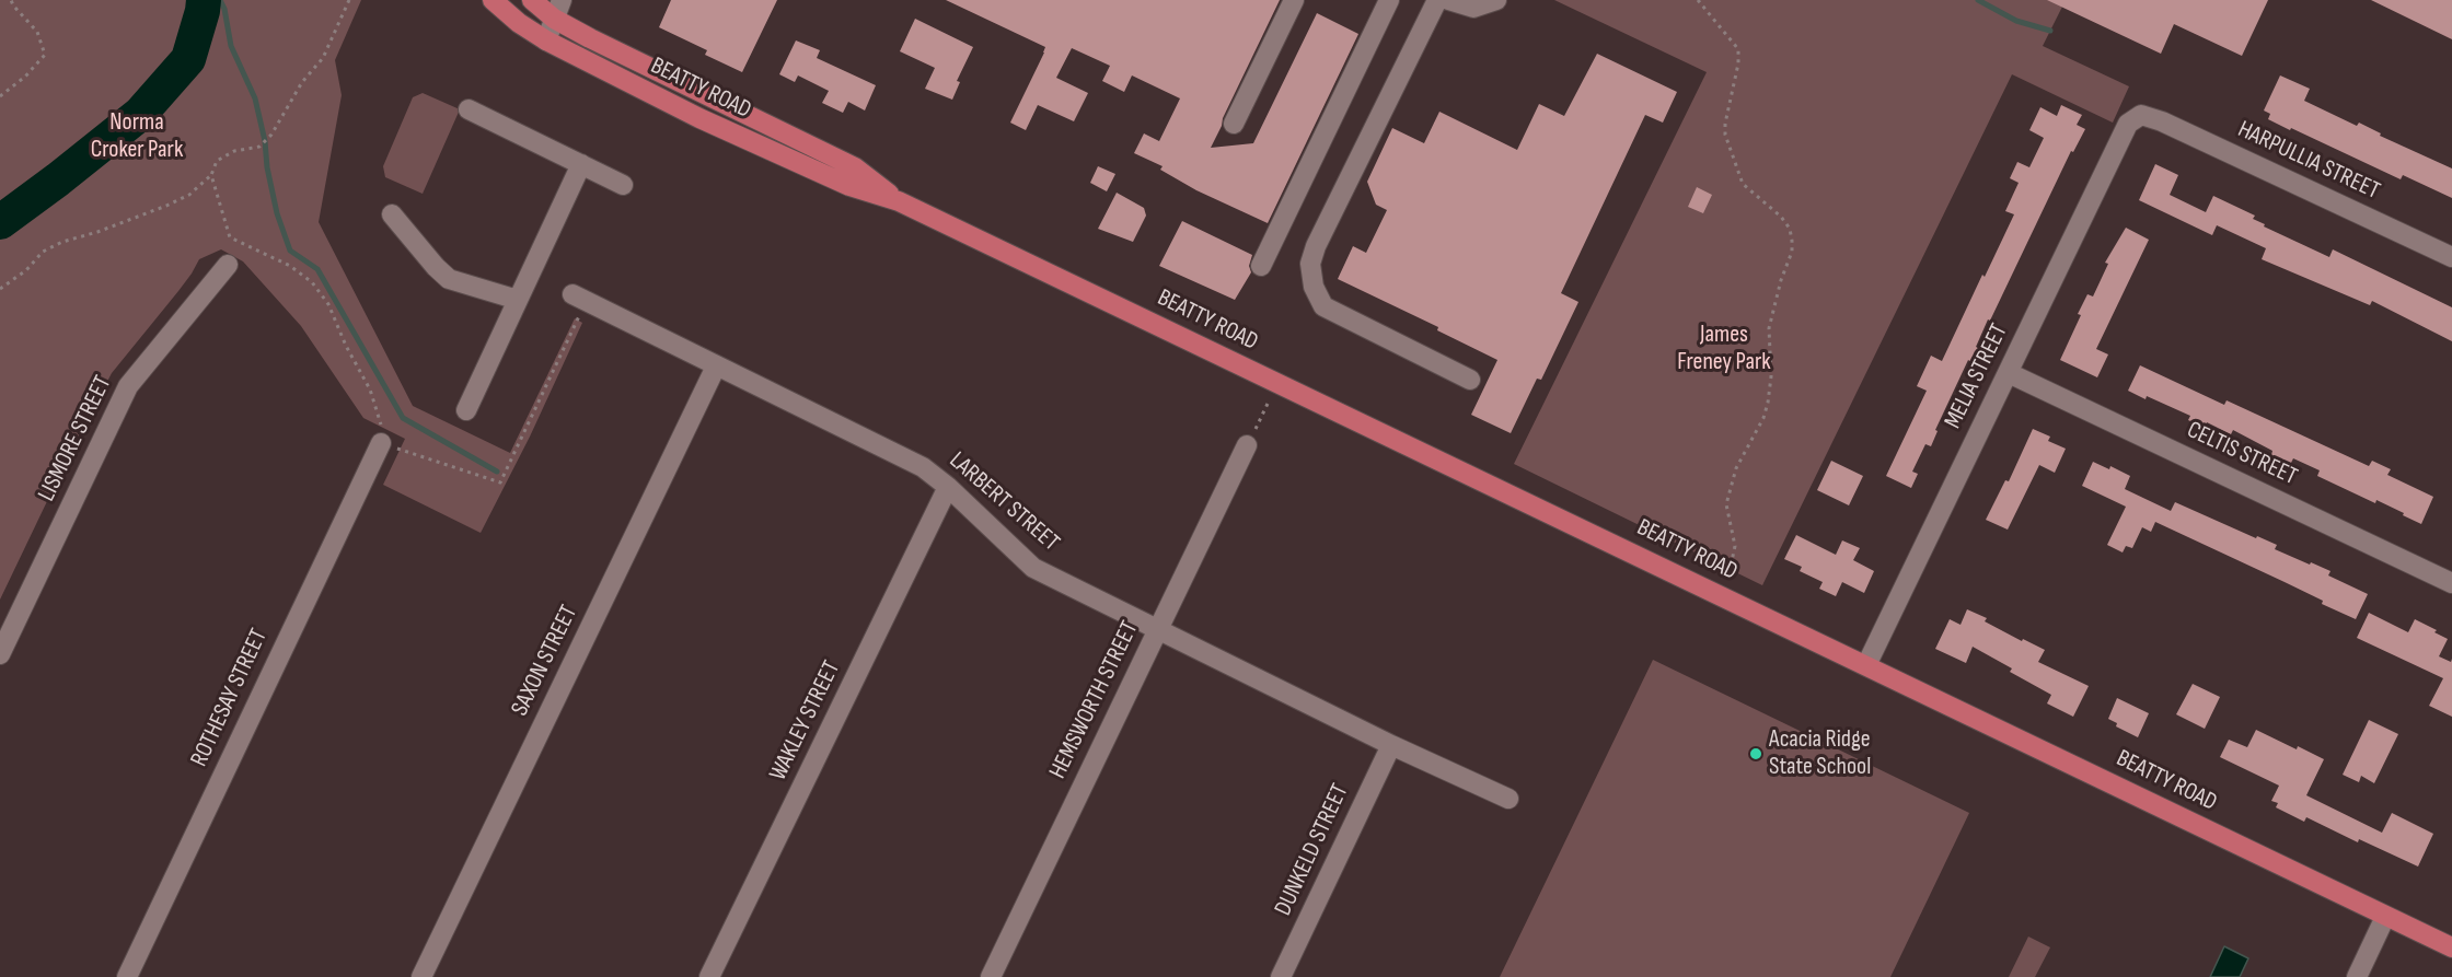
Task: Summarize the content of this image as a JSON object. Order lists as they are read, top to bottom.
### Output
{
  "streets": {
    "main road": ["BEATTY ROAD"],
    "street": [
      "HARPULLIA STREET",
      "MELIA STREET",
      "LISMORE STREET",
      "CELTIS STREET",
      "LARBERT STREET",
      "SAXON STREET",
      "ROTHESAY STREET",
      "HEMSWORTH STREET",
      "WAKLEY STREET",
      "DUNKELD STREET"
    ]
  },
  "crossings": [
    ["BEATTY ROAD", "MELIA STREET"],
    ["HARPULLIA STREET", "MELIA STREET"],
    ["MELIA STREET", "CELTIS STREET"],
    ["LARBERT STREET", "SAXON STREET"],
    ["LARBERT STREET", "HEMSWORTH STREET"],
    ["LARBERT STREET", "WAKLEY STREET"],
    ["LARBERT STREET", "DUNKELD STREET"]
  ],
  "parks": ["Norma Croker Park", "James Freney Park"],
  "places": ["Acacia Ridge State School"]
}
